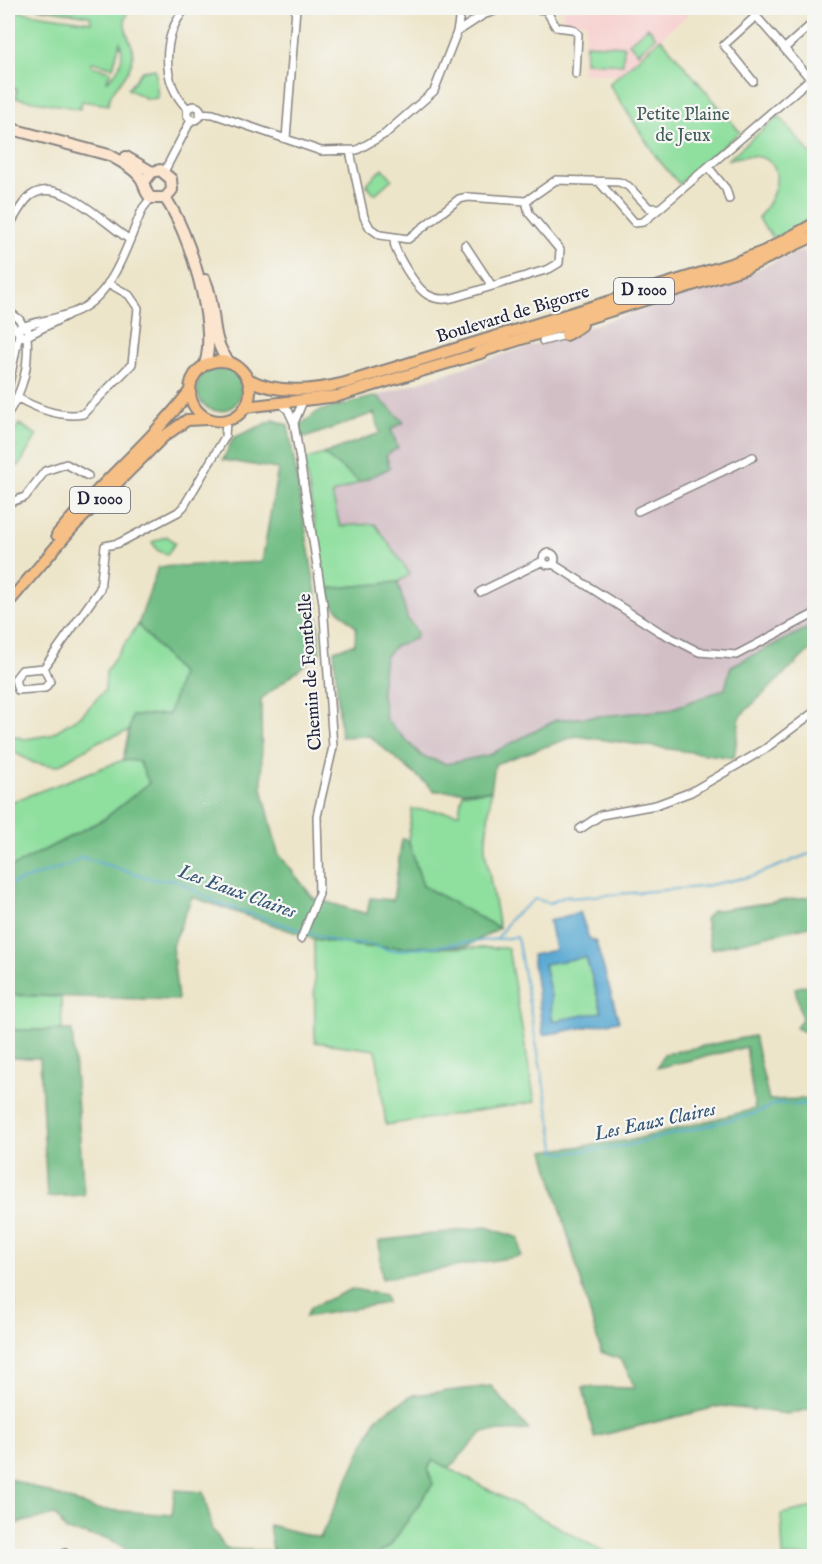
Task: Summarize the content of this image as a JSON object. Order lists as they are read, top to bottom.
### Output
{
  "streets": {
    "main road": ["D 1000", "Boulevard de Bigorre"],
    "street": ["Chemin de Fontbelle"]
  },
  "crossings": [
    ["D 1000", "Boulevard de Bigorre"],
    ["D 1000", "Chemin de Fontbelle"]
  ],
  "water": ["Les Eaux Claires"],
  "parks": ["Petite Plaine de Jeux"]
}
